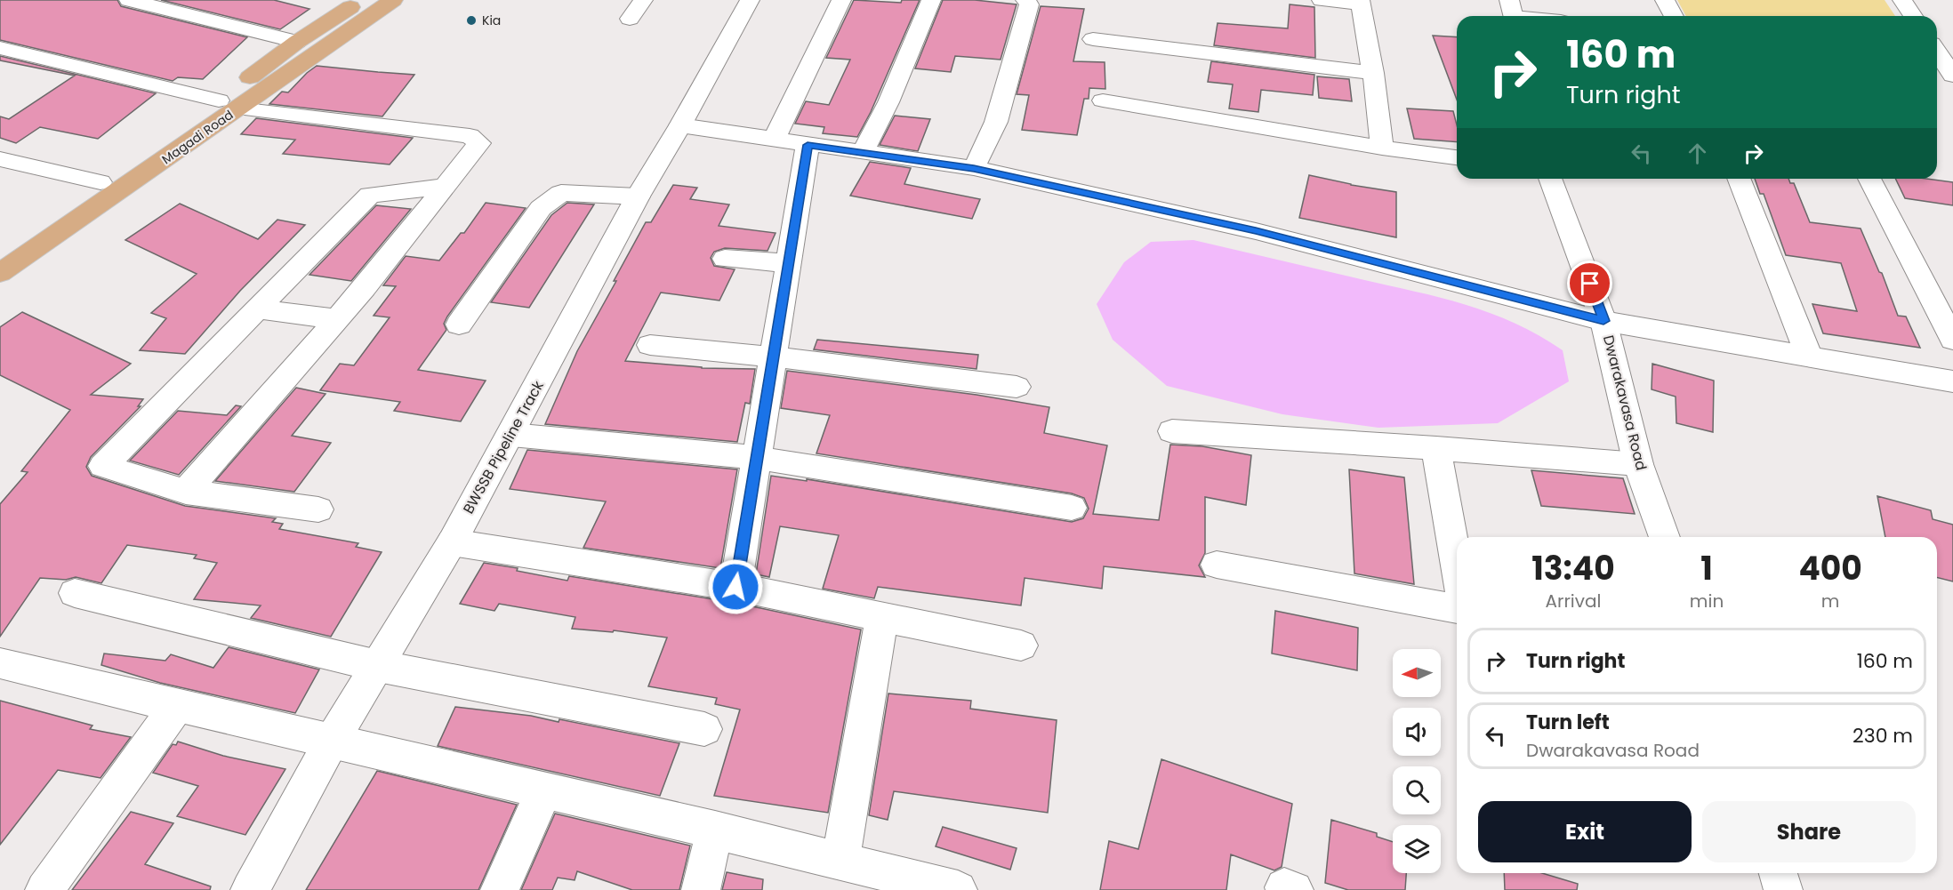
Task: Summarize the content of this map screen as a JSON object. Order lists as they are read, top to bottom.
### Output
{
  "streets": {
    "main road": ["Magadi Road"],
    "street": ["Dwarakavasa Road", "BWSSB Pipeline Track"]
  },
  "places": ["Kia"],
  "north": "left",
  "page": {
    "turn": ["160 m", "Turn right"],
    "eta": [
      "13:40",
      "Arrival",
      "1",
      "min",
      "400",
      "m"
    ],
    "list": [
      {
        "name": "Turn right",
        "value": "160 m"
      },
      {
        "name": "Turn left",
        "note": "Dwarakavasa Road",
        "value": "230 m"
      }
    ],
    "buttons": ["Exit", "Share"]
  }
}
